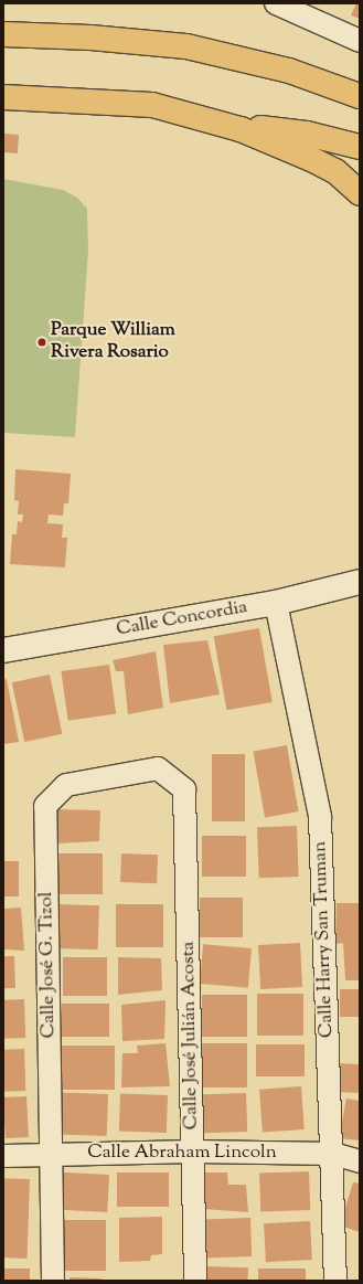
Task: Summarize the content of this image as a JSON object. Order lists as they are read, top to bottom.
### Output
{
  "streets": {
    "street": [
      "Calle Concordia",
      "Calle Harry San Truman",
      "Calle José G. Tizol",
      "Calle José Julián Acosta",
      "Calle Abraham Lincoln"
    ]
  },
  "crossings": [
    ["Calle Concordia", "Calle Harry San Truman"],
    ["Calle Harry San Truman", "Calle Abraham Lincoln"],
    ["Calle José G. Tizol", "Calle José Julián Acosta"],
    ["Calle José G. Tizol", "Calle Abraham Lincoln"],
    ["Calle José Julián Acosta", "Calle Abraham Lincoln"]
  ],
  "places": ["Parque William Rivera Rosario"]
}
